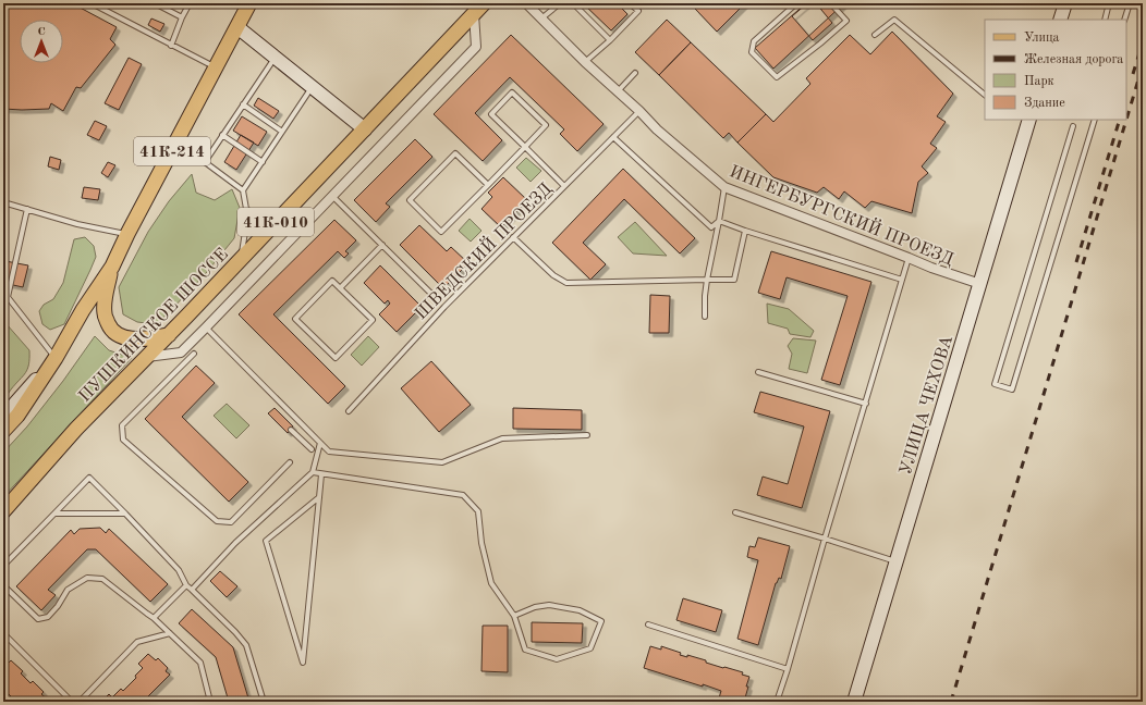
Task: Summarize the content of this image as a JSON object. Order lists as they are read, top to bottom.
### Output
{
  "streets": {
    "main road": ["41К-214", "41К-010", "ПУШКИНСКОЕ ШОССЕ"],
    "street": ["ИНГЕРБУРГСКИЙ ПРОЕЗД", "УЛИЦА ЧЕХОВА"],
    "lane": ["ШВЕДСКИЙ ПРОЕЗД"]
  },
  "crossings": [
    ["ИНГЕРБУРГСКИЙ ПРОЕЗД", "ШВЕДСКИЙ ПРОЕЗД"],
    ["ИНГЕРБУРГСКИЙ ПРОЕЗД", "УЛИЦА ЧЕХОВА"]
  ],
  "legend": [
    "Улица",
    "Железная дорога",
    "Парк",
    "Здание"
  ],
  "north": "top"
}
